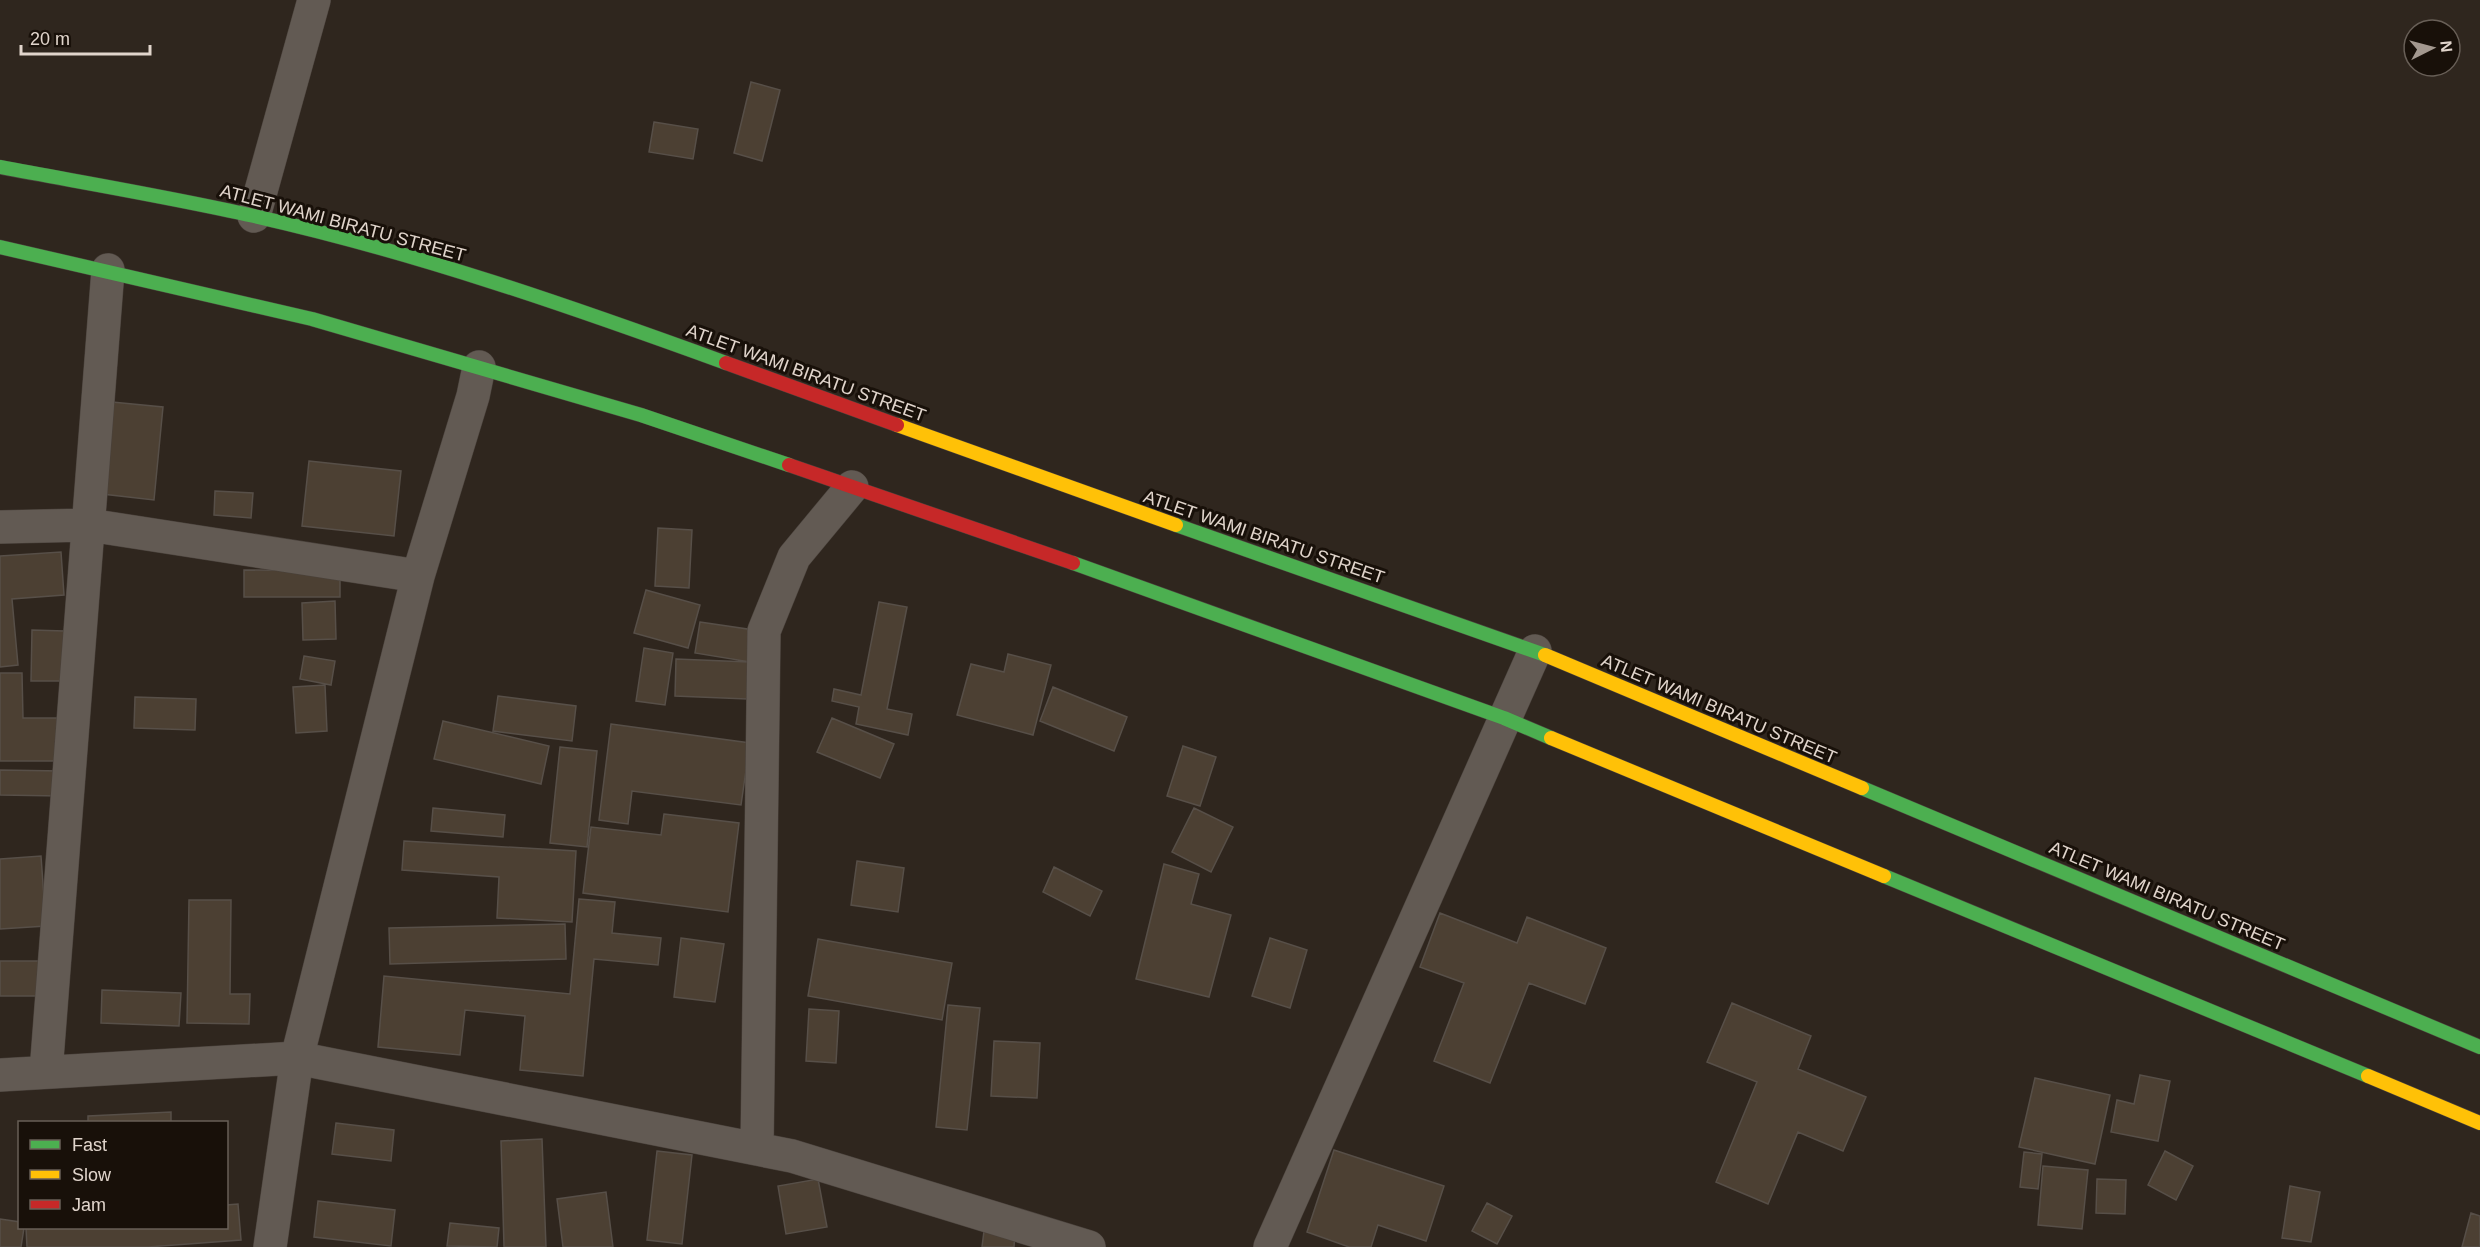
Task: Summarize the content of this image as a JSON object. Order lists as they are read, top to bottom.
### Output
{
  "streets": {
    "main road": ["ATLET WAMI BIRATU STREET"]
  },
  "legend": ["Fast", "Slow", "Jam"],
  "scale_bar": "20 m",
  "north": "right"
}
